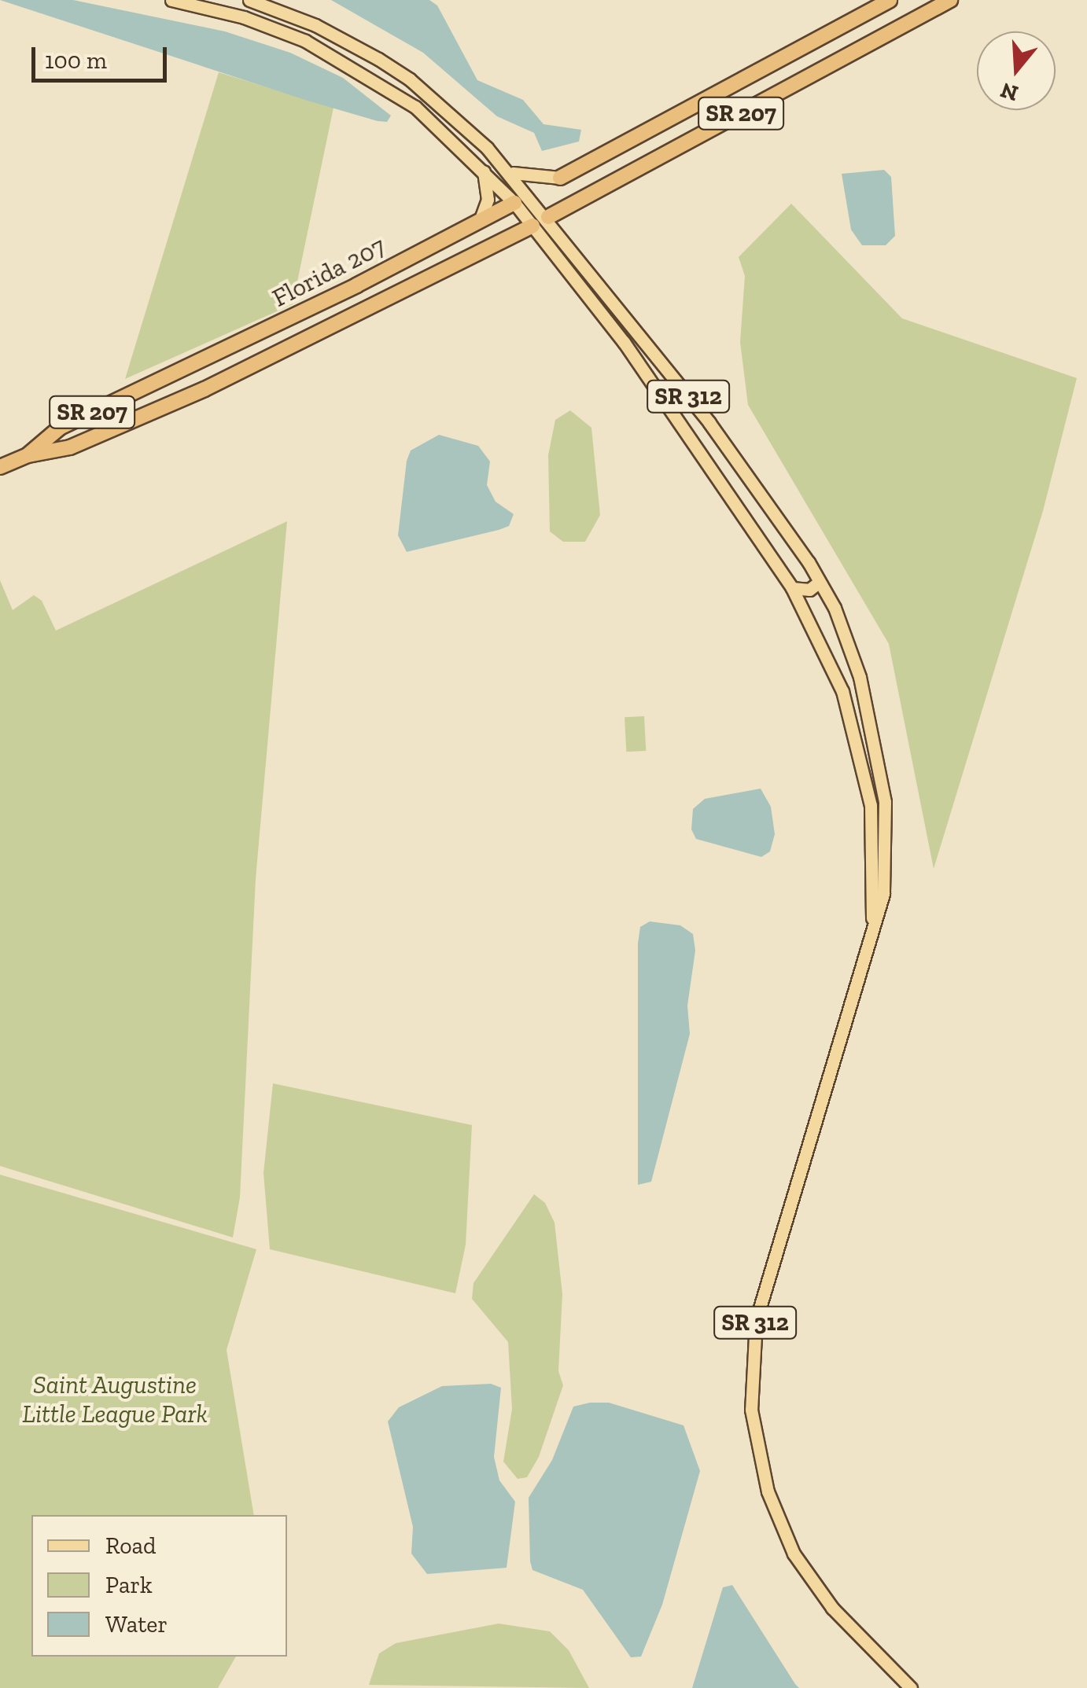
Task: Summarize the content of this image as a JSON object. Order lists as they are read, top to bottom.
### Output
{
  "streets": {
    "highway": ["SR 207", "Florida 207"],
    "main road": ["SR 312"]
  },
  "crossings": [
    ["SR 207", "Florida 207"],
    ["SR 207", "SR 312"],
    ["Florida 207", "SR 312"]
  ],
  "parks": ["Saint Augustine Little League Park"],
  "legend": ["Road", "Park", "Water"],
  "scale_bar": "100 m",
  "north": "bottom"
}
